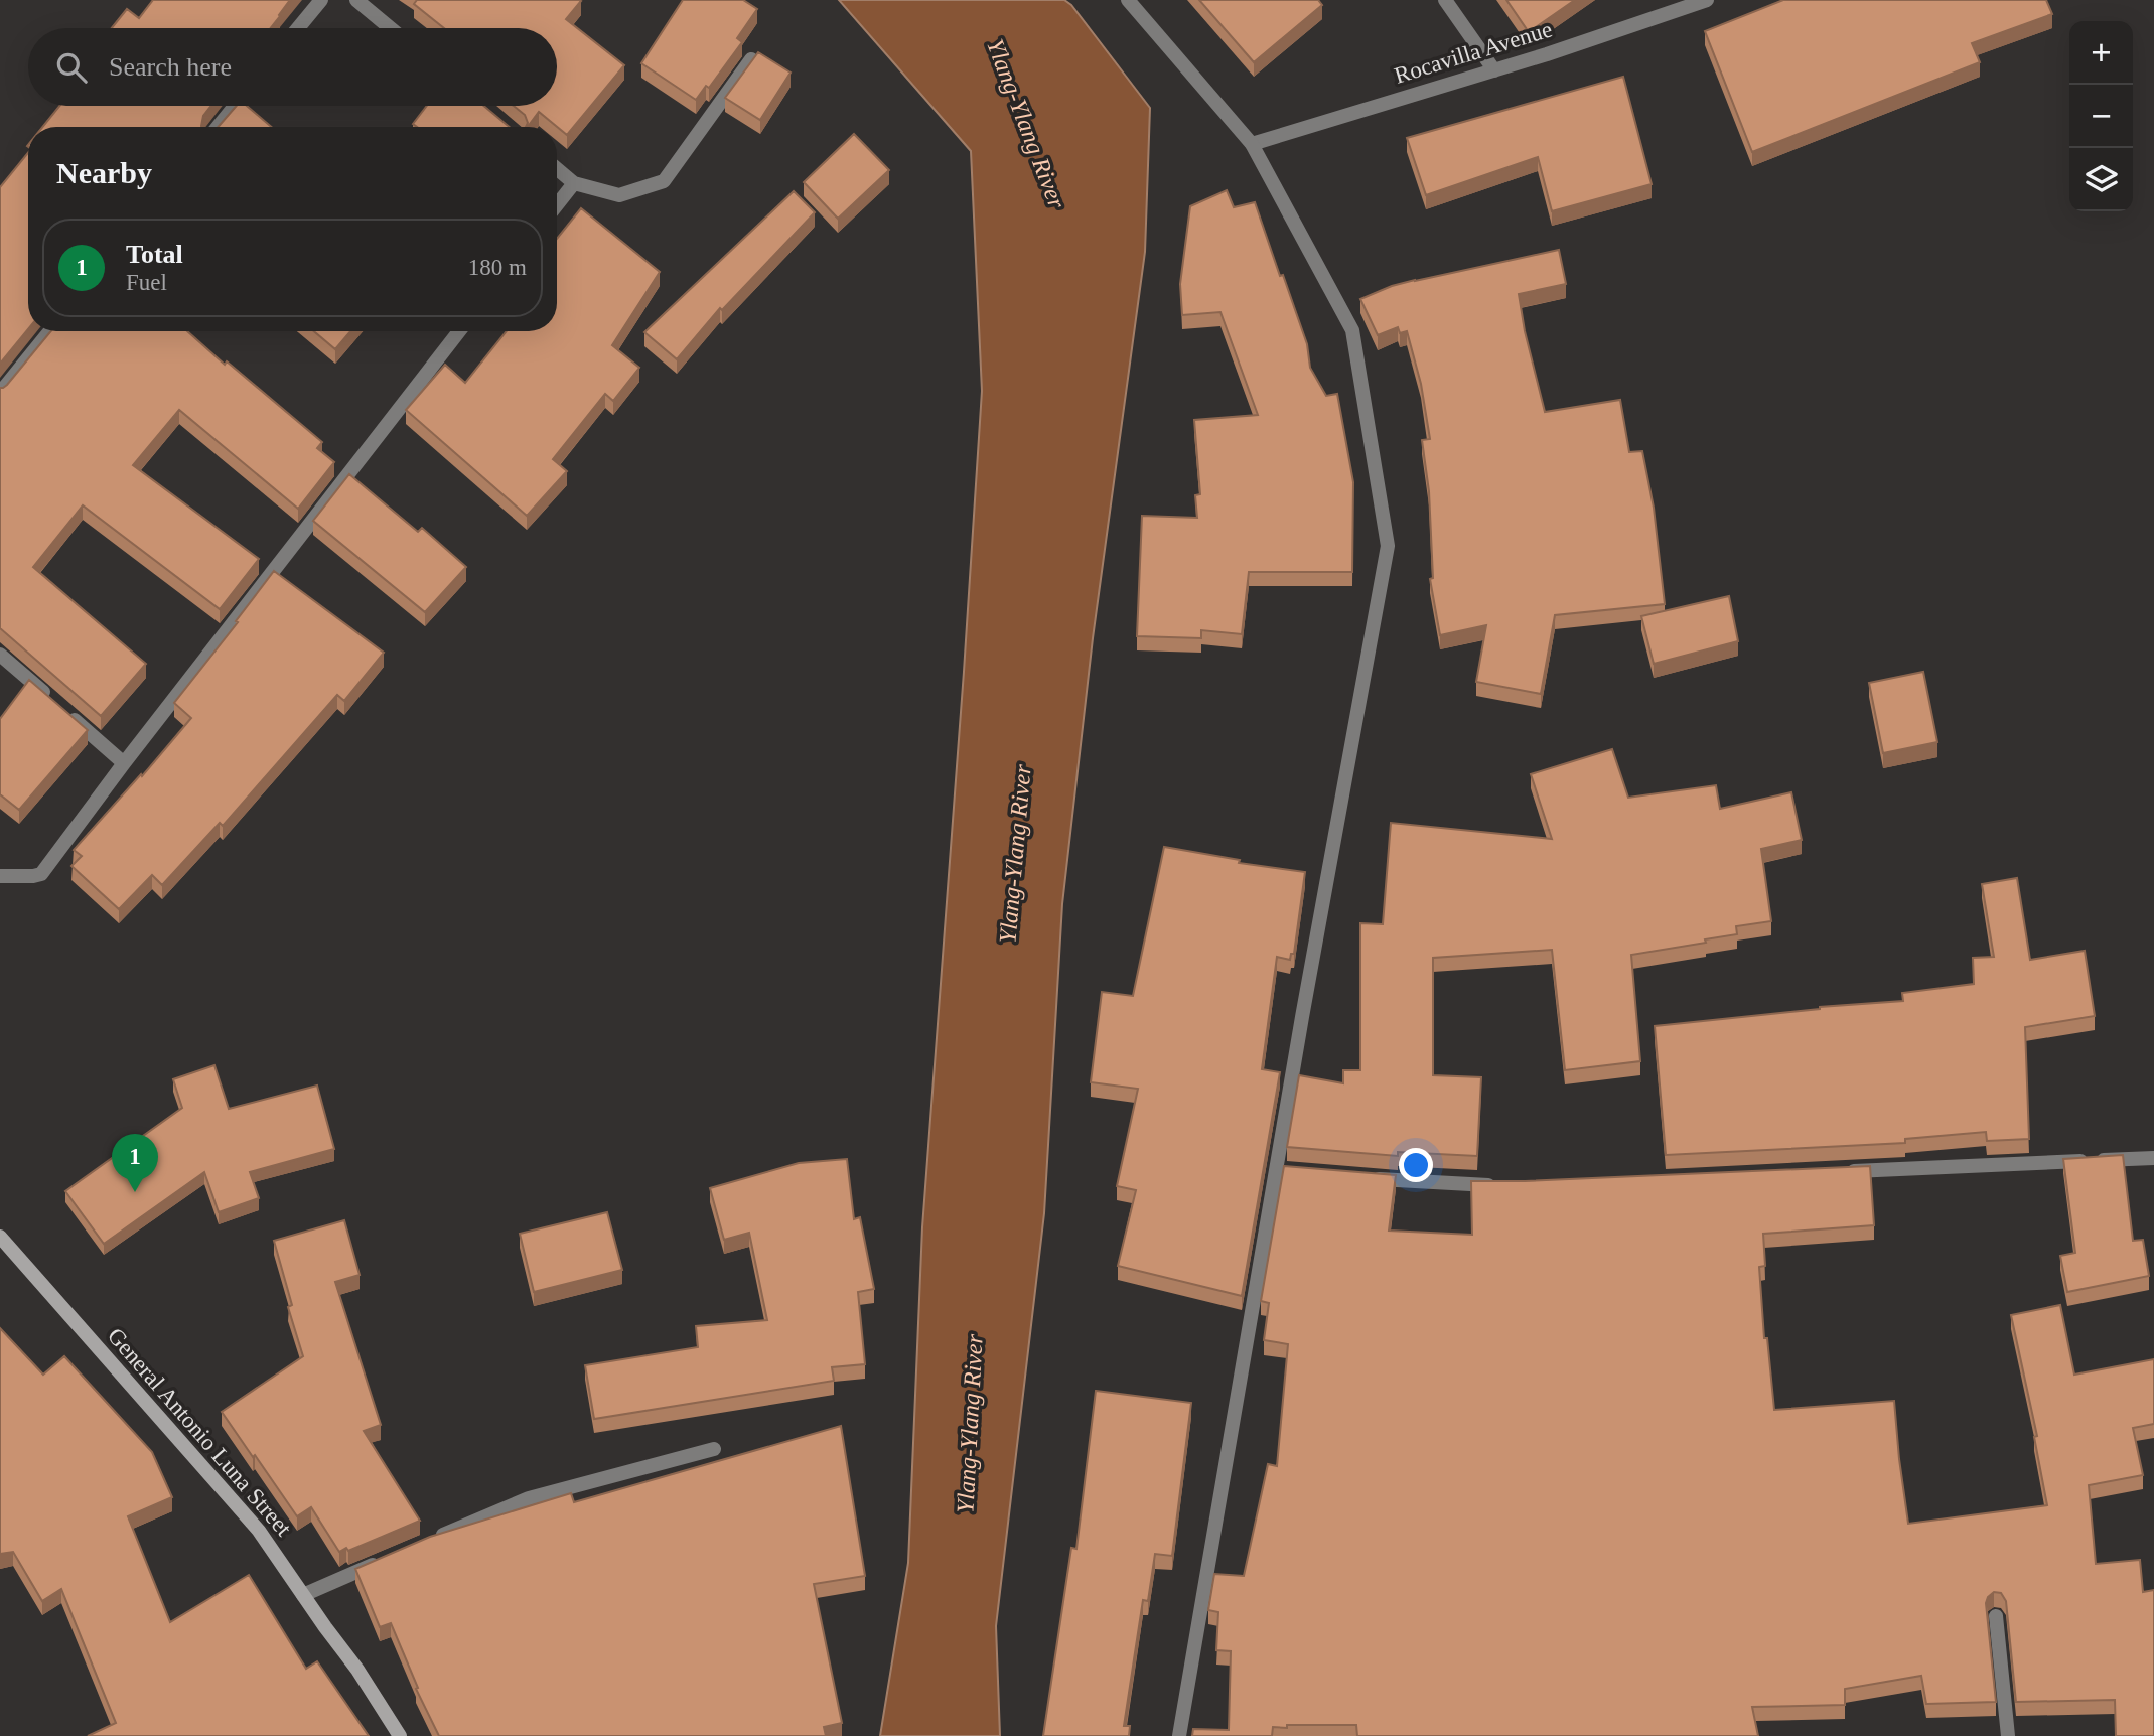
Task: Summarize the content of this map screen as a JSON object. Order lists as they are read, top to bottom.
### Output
{
  "streets": {
    "main road": ["General Antonio Luna Street"],
    "street": ["Rocavilla Avenue"]
  },
  "water": ["Ylang-Ylang River"],
  "page": {
    "map_buttons": ["+", "−"],
    "search": "Search here",
    "heading": "Nearby",
    "list": [
      {
        "mark": "1",
        "name": "Total",
        "note": "Fuel",
        "value": "180 m"
      }
    ],
    "pins": "1"
  }
}
